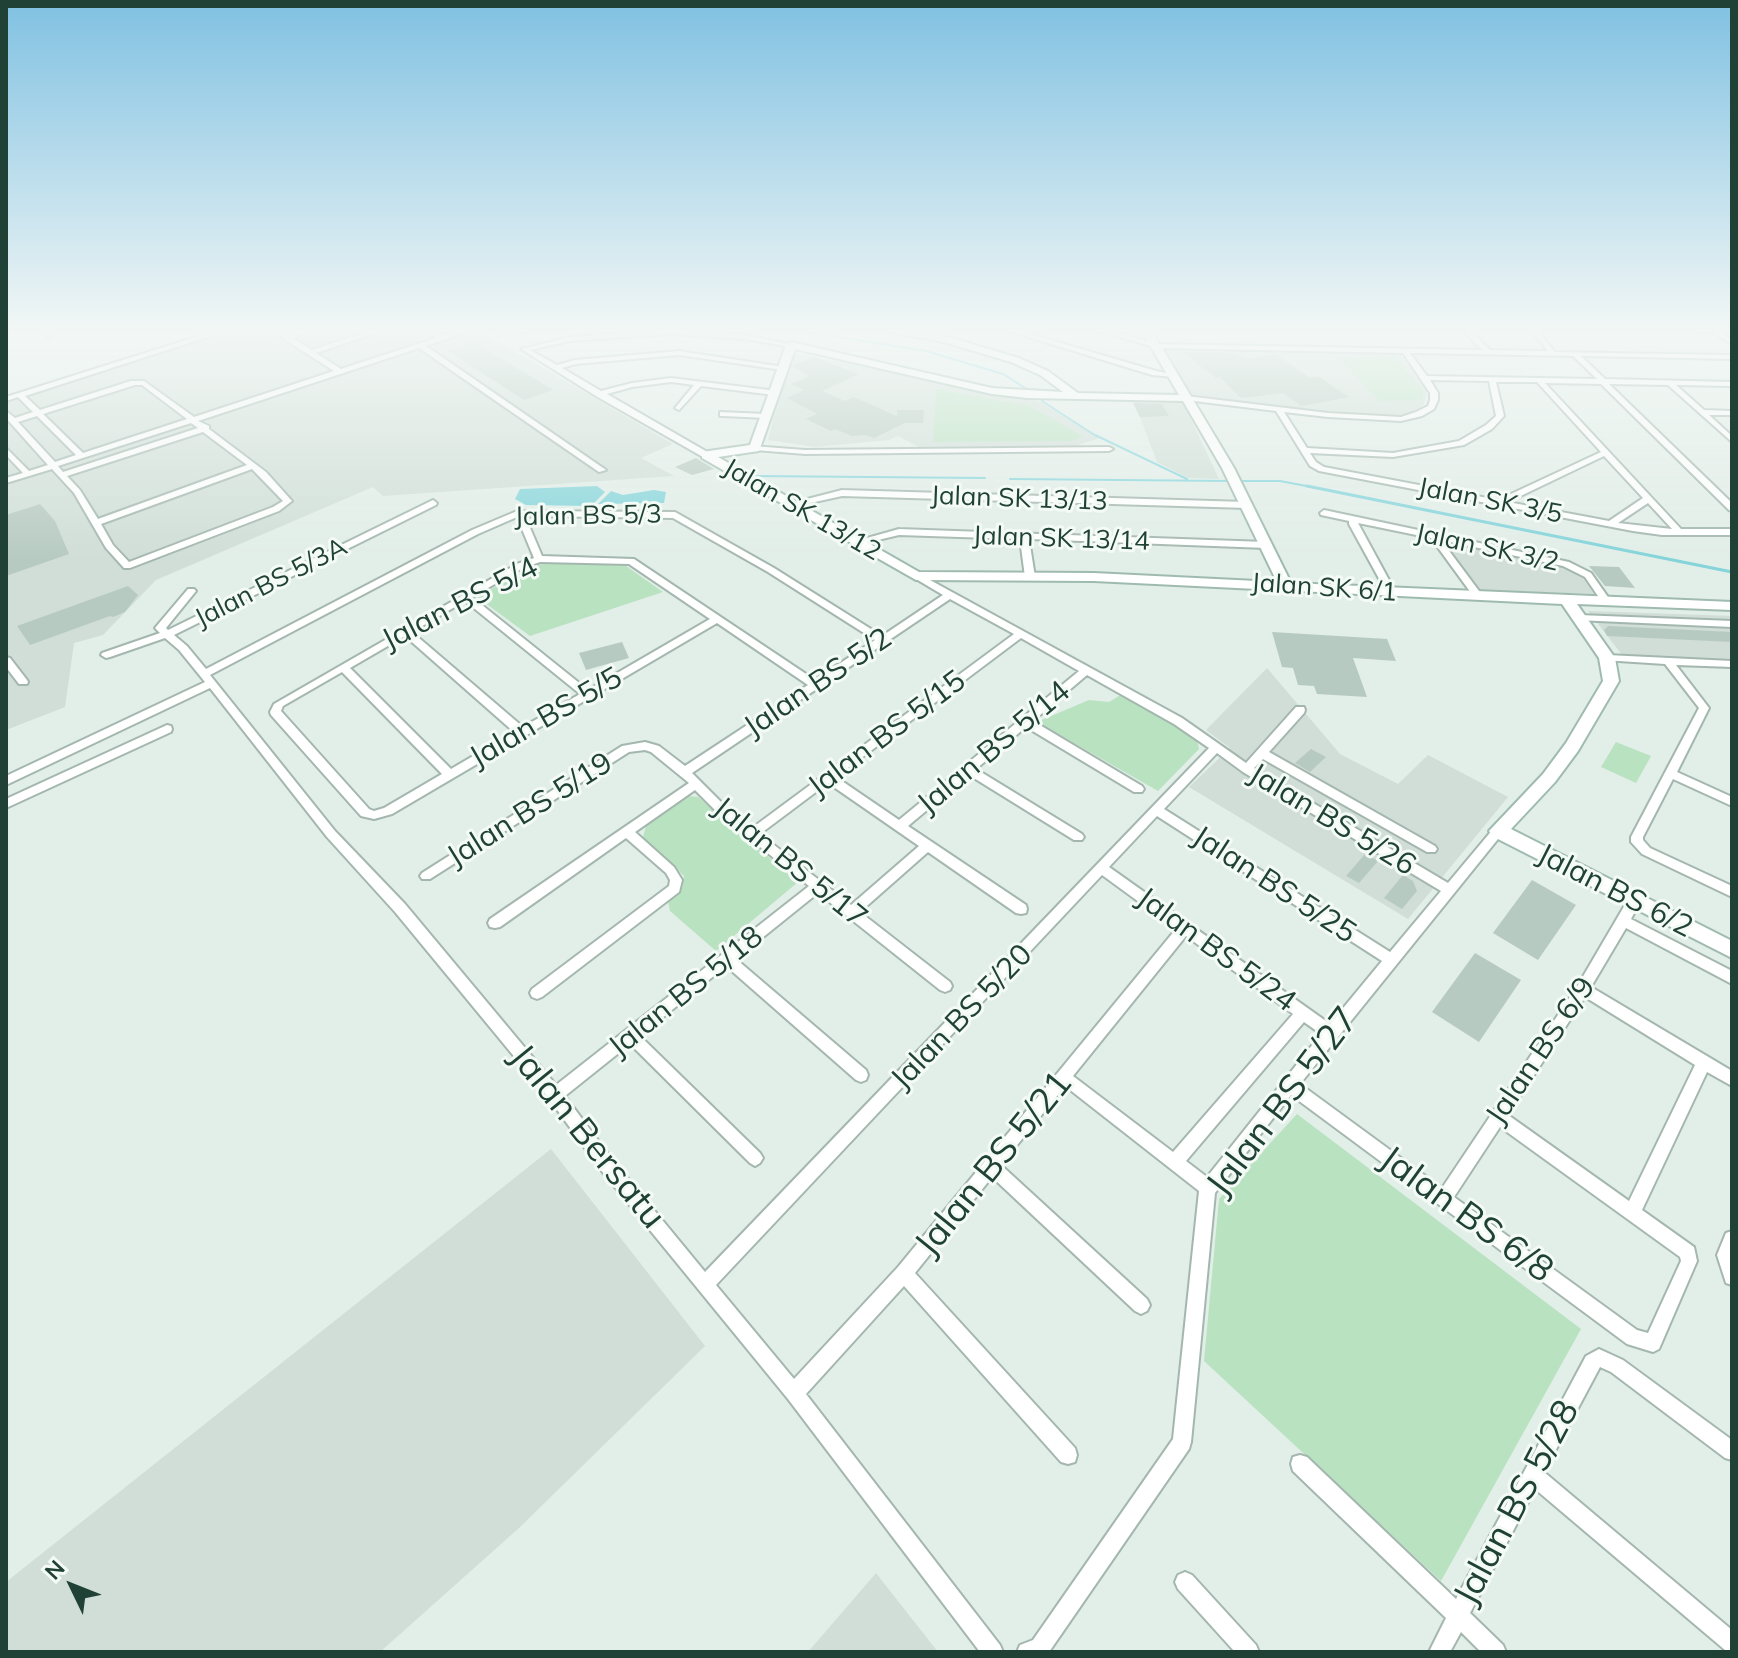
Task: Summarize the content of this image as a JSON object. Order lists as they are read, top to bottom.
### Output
{
  "streets": {
    "street": [
      "Jalan SK 13/13",
      "Jalan SK 3/5",
      "Jalan SK 13/12",
      "Jalan BS 5/3",
      "Jalan SK 13/14",
      "Jalan SK 3/2",
      "Jalan BS 5/3A",
      "Jalan SK 6/1",
      "Jalan BS 5/4",
      "Jalan BS 5/2",
      "Jalan BS 5/5",
      "Jalan BS 5/15",
      "Jalan BS 5/14",
      "Jalan BS 5/19",
      "Jalan BS 5/26",
      "Jalan BS 5/17",
      "Jalan BS 5/25",
      "Jalan BS 6/2",
      "Jalan BS 5/24",
      "Jalan BS 5/18",
      "Jalan BS 5/20",
      "Jalan BS 6/9",
      "Jalan BS 5/27",
      "Jalan Bersatu",
      "Jalan BS 5/21",
      "Jalan BS 6/8",
      "Jalan BS 5/28"
    ]
  },
  "crossings": [
    ["Jalan SK 13/13", "Jalan SK 13/12"],
    ["Jalan SK 13/12", "Jalan SK 13/14"],
    ["Jalan SK 13/12", "Jalan SK 6/1"],
    ["Jalan SK 13/12", "Jalan BS 5/26"],
    ["Jalan BS 5/3", "Jalan BS 5/2"],
    ["Jalan BS 5/3", "Jalan Bersatu"],
    ["Jalan SK 3/2", "Jalan SK 6/1"],
    ["Jalan BS 5/3A", "Jalan Bersatu"],
    ["Jalan SK 6/1", "Jalan BS 5/26"],
    ["Jalan BS 5/4", "Jalan BS 5/2"],
    ["Jalan BS 5/4", "Jalan BS 5/5"],
    ["Jalan BS 5/2", "Jalan BS 5/26"],
    ["Jalan BS 5/2", "Jalan BS 5/17"],
    ["Jalan BS 5/15", "Jalan BS 5/26"],
    ["Jalan BS 5/15", "Jalan BS 5/17"],
    ["Jalan BS 5/14", "Jalan BS 5/26"],
    ["Jalan BS 5/19", "Jalan BS 5/17"],
    ["Jalan BS 5/26", "Jalan BS 5/20"],
    ["Jalan BS 5/26", "Jalan BS 5/27"],
    ["Jalan BS 5/17", "Jalan BS 5/18"],
    ["Jalan BS 5/25", "Jalan BS 5/20"],
    ["Jalan BS 5/25", "Jalan BS 5/27"],
    ["Jalan BS 6/2", "Jalan BS 6/9"],
    ["Jalan BS 6/2", "Jalan BS 5/27"],
    ["Jalan BS 5/24", "Jalan BS 5/20"],
    ["Jalan BS 5/24", "Jalan BS 5/27"],
    ["Jalan BS 5/24", "Jalan BS 5/21"],
    ["Jalan BS 5/18", "Jalan Bersatu"],
    ["Jalan BS 5/20", "Jalan Bersatu"],
    ["Jalan BS 6/9", "Jalan BS 6/8"],
    ["Jalan BS 5/27", "Jalan BS 6/8"],
    ["Jalan Bersatu", "Jalan BS 5/21"]
  ],
  "north": "top left"
}
